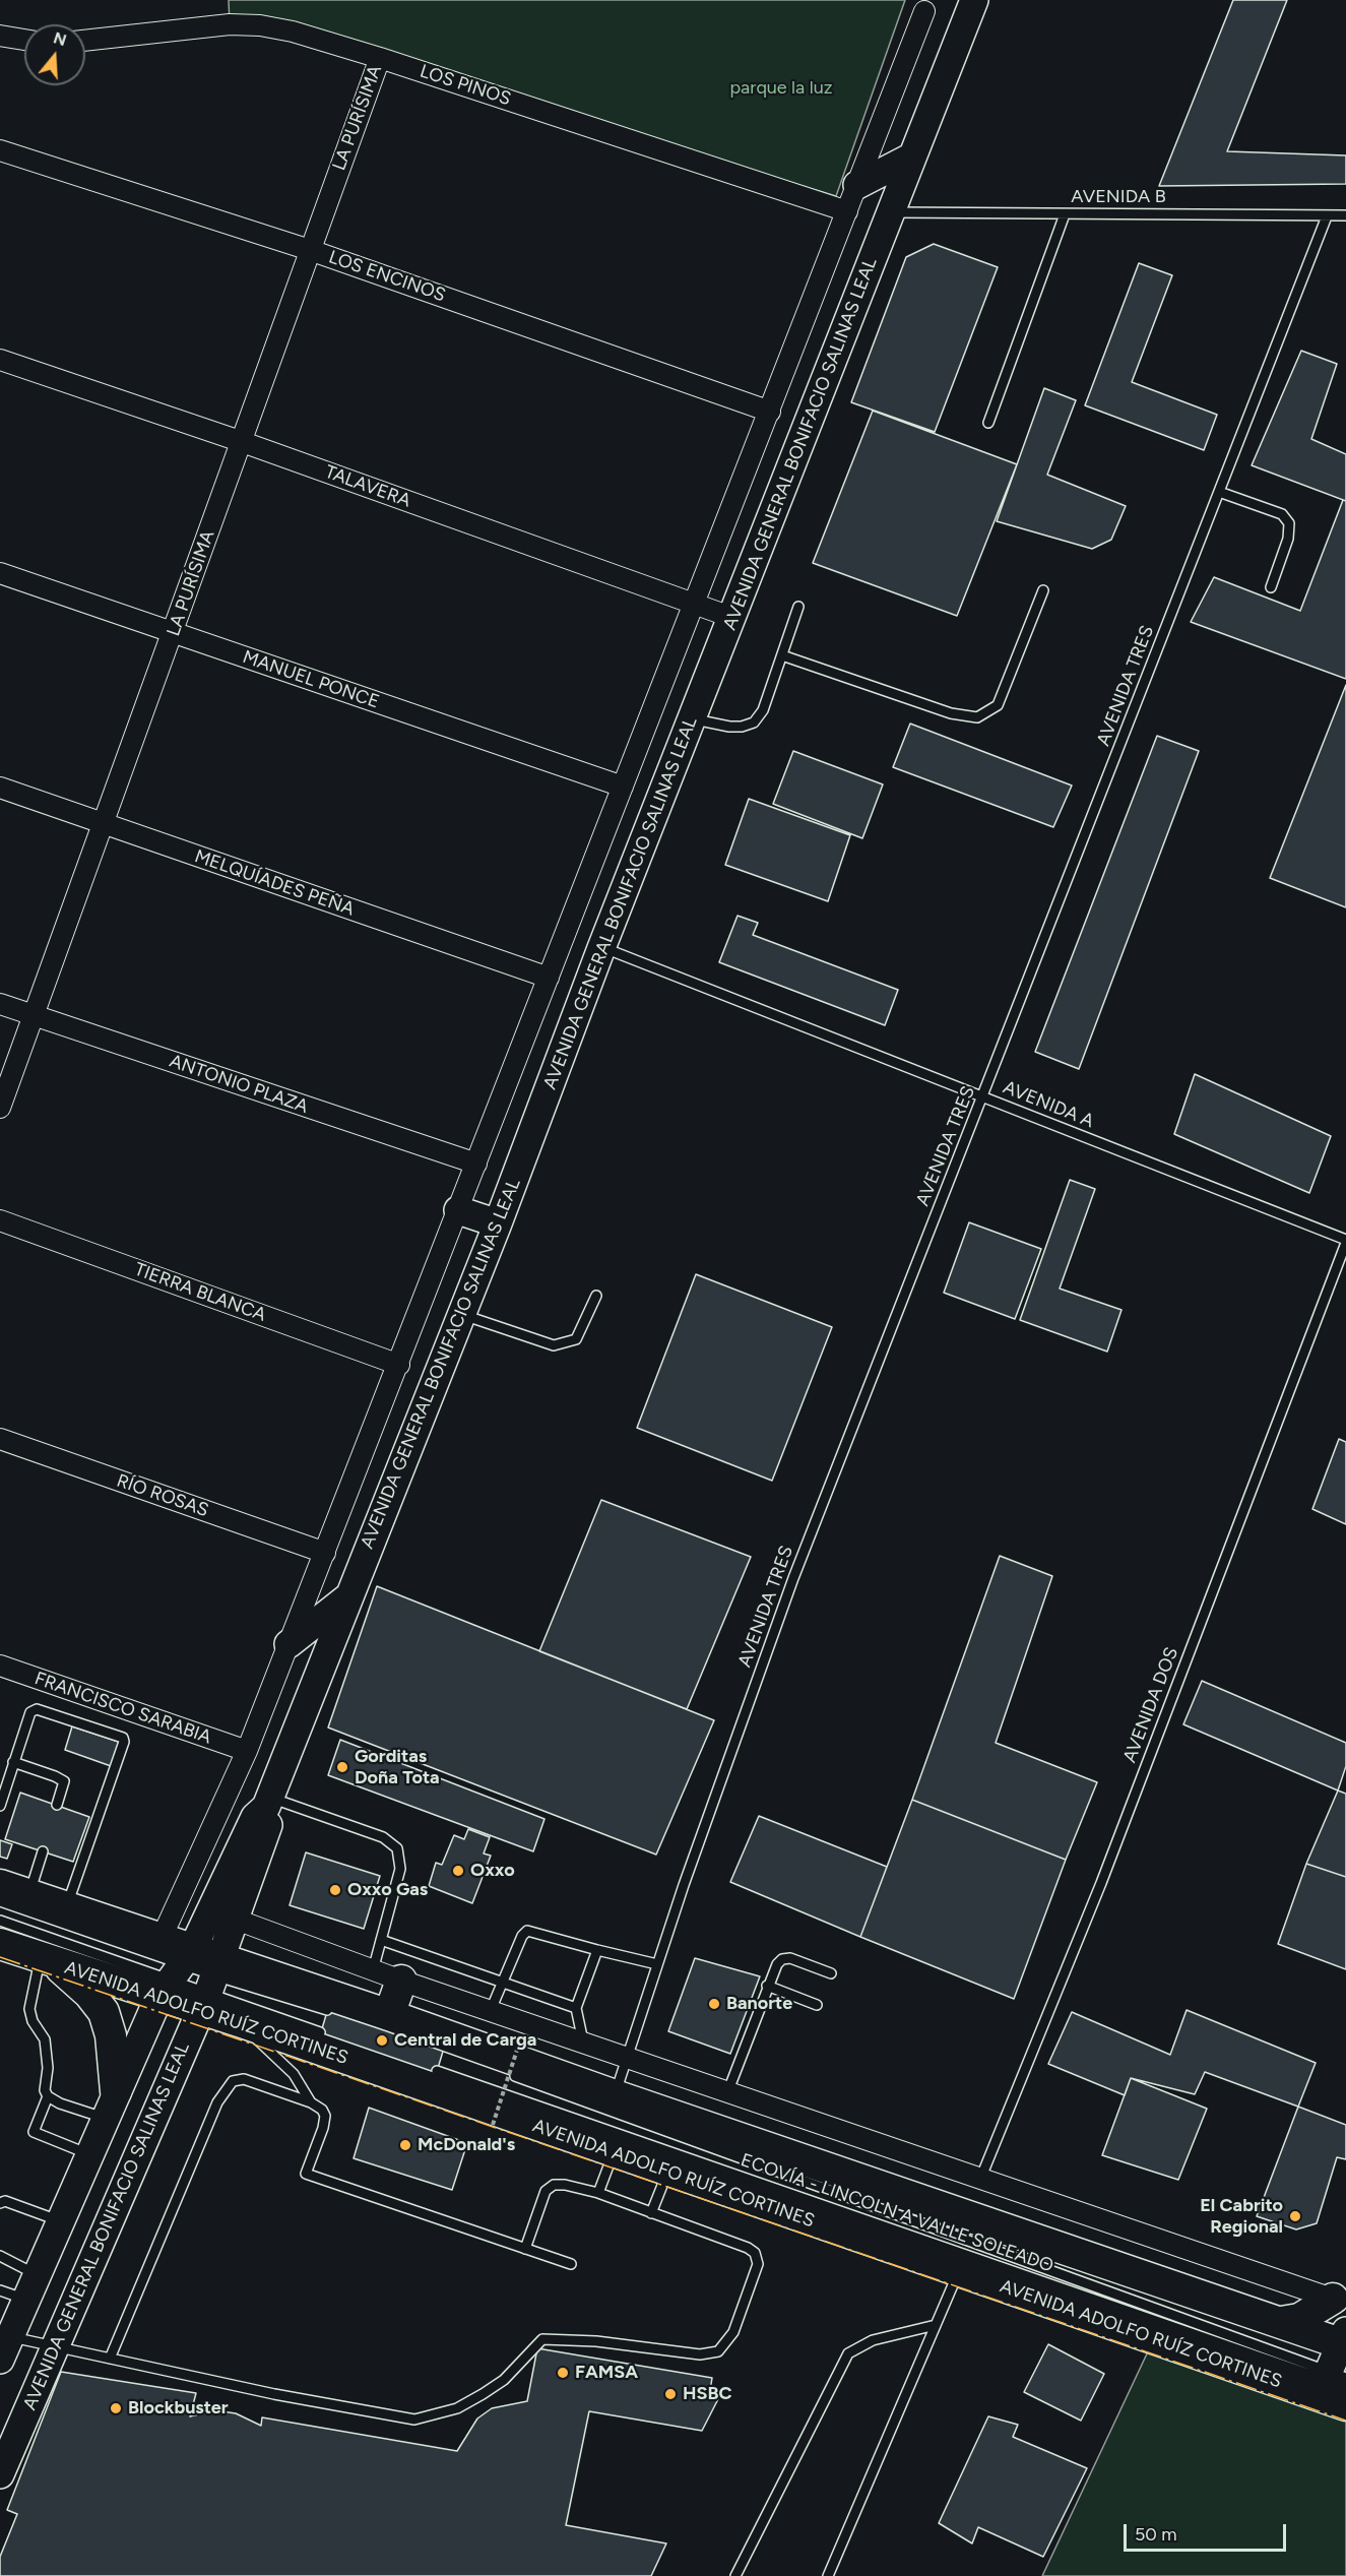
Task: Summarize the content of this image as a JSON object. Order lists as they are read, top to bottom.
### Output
{
  "streets": {
    "main road": ["AVENIDA ADOLFO RUÍZ CORTINES"],
    "street": [
      "LOS PINOS",
      "LA PURÍSIMA",
      "LOS ENCINOS",
      "AVENIDA GENERAL BONIFACIO SALINAS LEAL",
      "TALAVERA",
      "MANUEL PONCE",
      "MELQUÍADES PEÑA",
      "ANTONIO PLAZA",
      "TIERRA BLANCA",
      "RÍO ROSAS",
      "FRANCISCO SARABIA"
    ],
    "lane": [
      "AVENIDA B",
      "AVENIDA TRES",
      "AVENIDA A",
      "AVENIDA DOS",
      "ECOVÍA - LINCOLN A VALLE SOLEADO"
    ]
  },
  "crossings": [
    ["LOS PINOS", "LA PURÍSIMA"],
    ["LA PURÍSIMA", "LOS ENCINOS"],
    ["LA PURÍSIMA", "TALAVERA"],
    ["LA PURÍSIMA", "MANUEL PONCE"],
    ["LA PURÍSIMA", "MELQUÍADES PEÑA"],
    ["LA PURÍSIMA", "ANTONIO PLAZA"],
    ["AVENIDA B", "AVENIDA GENERAL BONIFACIO SALINAS LEAL"],
    ["AVENIDA B", "AVENIDA TRES"],
    ["AVENIDA GENERAL BONIFACIO SALINAS LEAL", "TALAVERA"],
    ["AVENIDA GENERAL BONIFACIO SALINAS LEAL", "AVENIDA A"],
    ["AVENIDA GENERAL BONIFACIO SALINAS LEAL", "AVENIDA ADOLFO RUÍZ CORTINES"],
    ["AVENIDA TRES", "AVENIDA A"],
    ["AVENIDA TRES", "AVENIDA ADOLFO RUÍZ CORTINES"],
    ["AVENIDA A", "AVENIDA DOS"],
    ["AVENIDA ADOLFO RUÍZ CORTINES", "ECOVÍA - LINCOLN A VALLE SOLEADO"]
  ],
  "parks": ["parque la luz"],
  "places": [
    "Gorditas Doña Tota",
    "Oxxo",
    "Oxxo Gas",
    "Banorte",
    "Central de Carga",
    "McDonald's",
    "El Cabrito Regional",
    "FAMSA",
    "HSBC",
    "Blockbuster"
  ],
  "scale_bar": "50 m",
  "north": "top"
}
